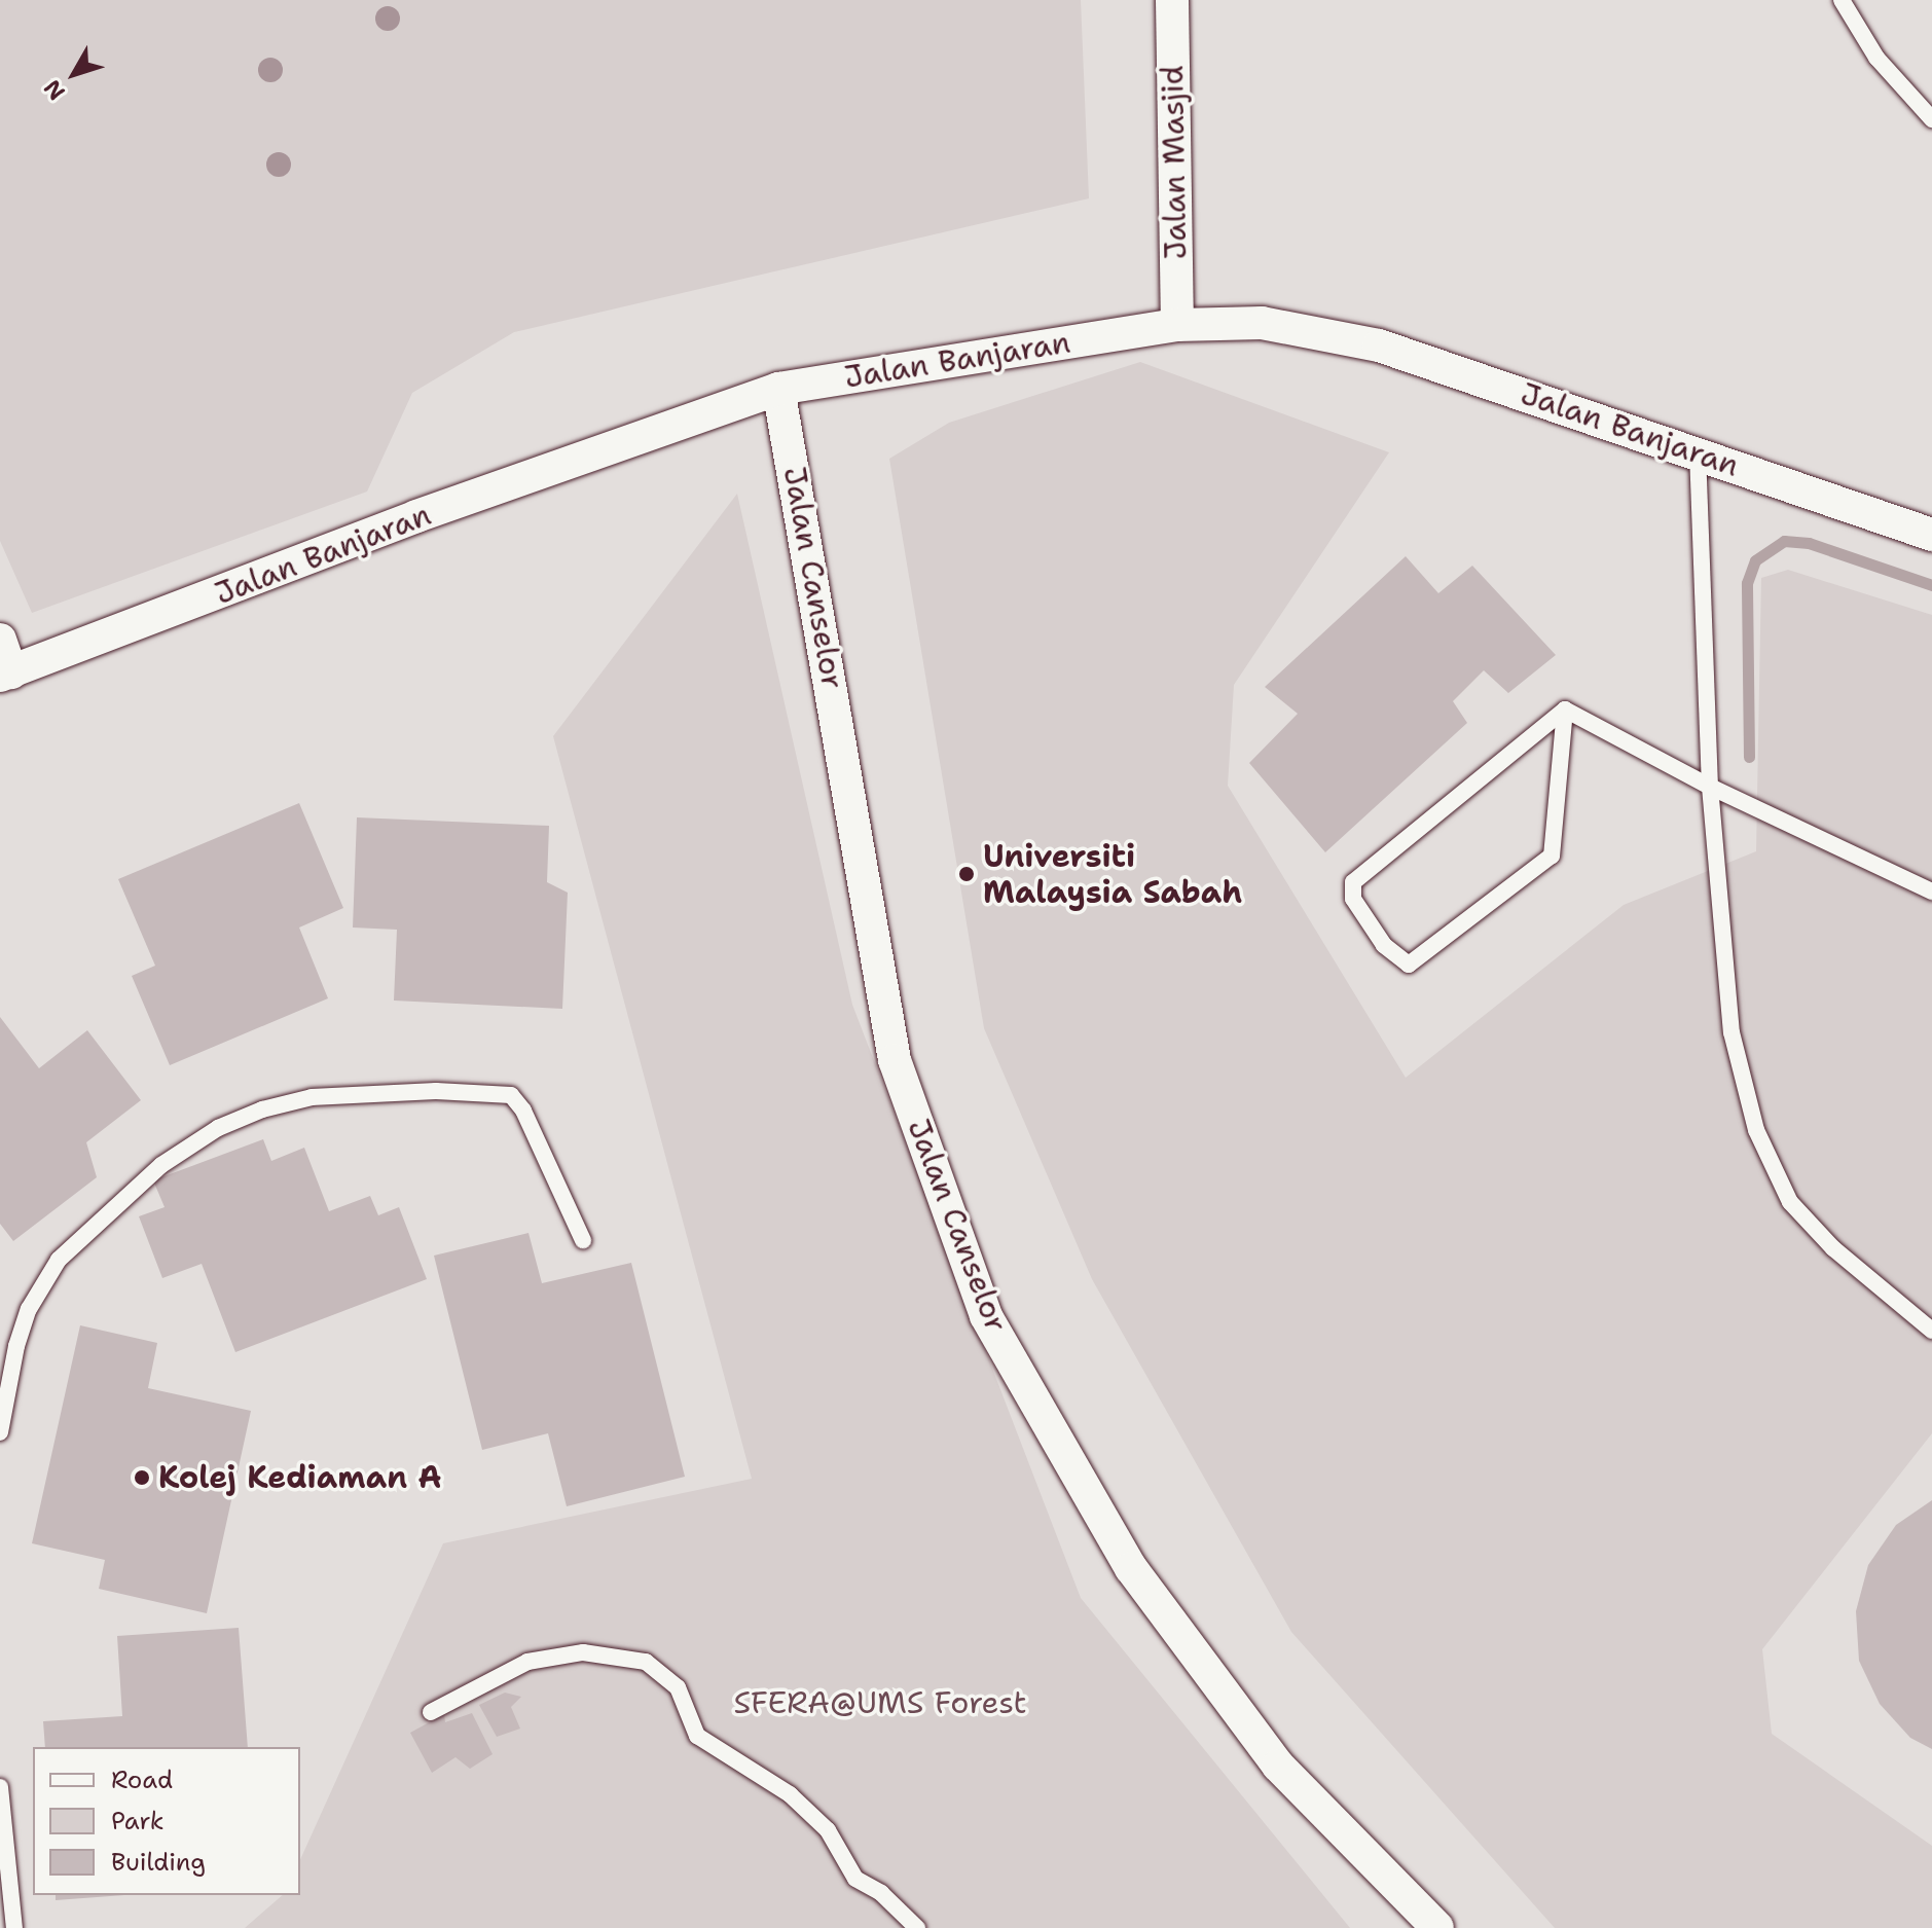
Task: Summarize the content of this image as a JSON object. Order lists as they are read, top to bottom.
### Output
{
  "streets": {
    "street": ["Jalan Masjid", "Jalan Banjaran", "Jalan Canselor"]
  },
  "crossings": [
    ["Jalan Masjid", "Jalan Banjaran"],
    ["Jalan Banjaran", "Jalan Canselor"]
  ],
  "parks": ["SFERA@UMS Forest"],
  "places": ["Universiti Malaysia Sabah", "Kolej Kediaman A"],
  "legend": ["Road", "Park", "Building"],
  "north": "bottom left"
}
